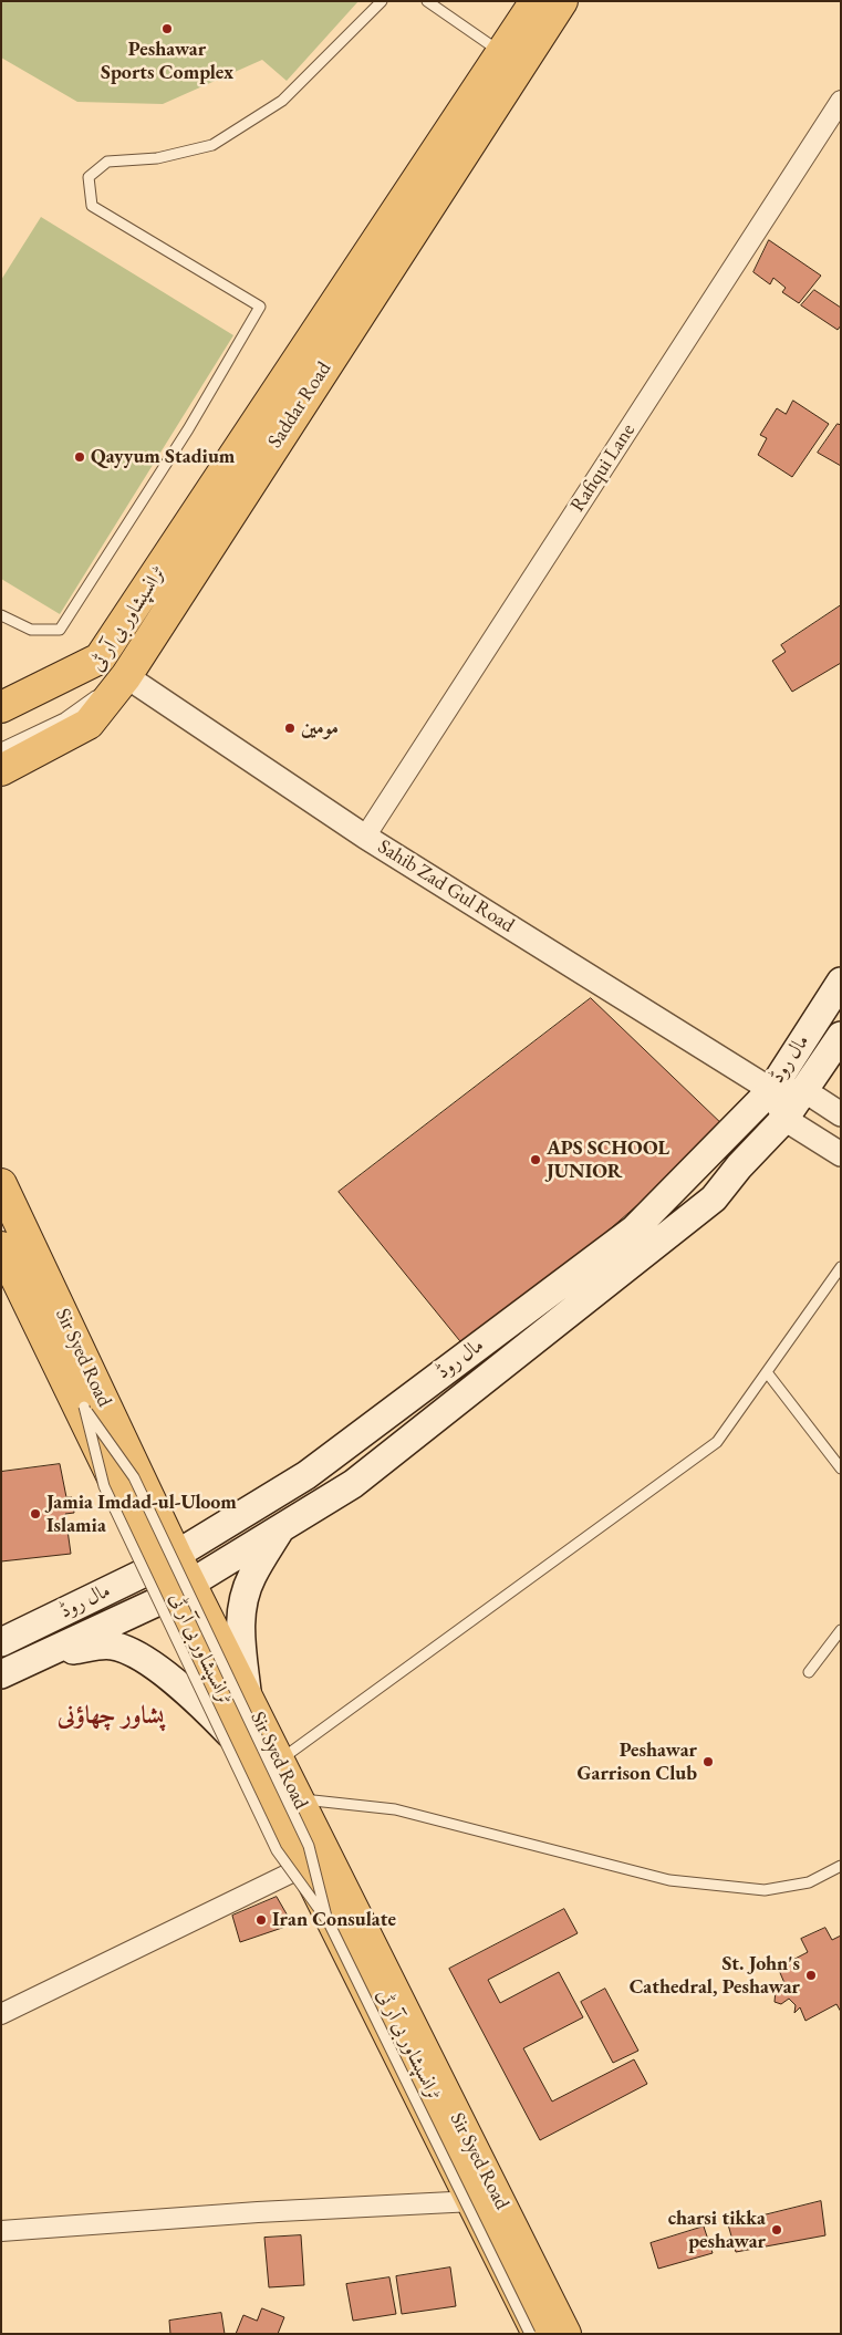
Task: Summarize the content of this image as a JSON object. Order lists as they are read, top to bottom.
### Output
{
  "streets": {
    "main road": ["Saddar Road", "مال روڈ", "Sir Syed Road"],
    "street": ["Rafiqui Lane", "Sahib Zad Gul Road"],
    "lane": ["ٹرانسپشاور بی آر ٹی"]
  },
  "crossings": [
    ["Saddar Road", "ٹرانسپشاور بی آر ٹی"],
    ["Saddar Road", "Sahib Zad Gul Road"],
    ["Rafiqui Lane", "Sahib Zad Gul Road"],
    ["ٹرانسپشاور بی آر ٹی", "Sahib Zad Gul Road"],
    ["Sahib Zad Gul Road", "مال روڈ"],
    ["مال روڈ", "Sir Syed Road"]
  ],
  "districts": ["پشاور چھاؤنی"],
  "places": [
    "Peshawar Sports Complex",
    "Qayyum Stadium",
    "مومین",
    "APS SCHOOL JUNIOR",
    "Jamia Imdad-ul-Uloom Islamia",
    "Peshawar Garrison Club",
    "Iran Consulate",
    "St. John's Cathedral, Peshawar",
    "charsi tikka peshawar"
  ]
}
